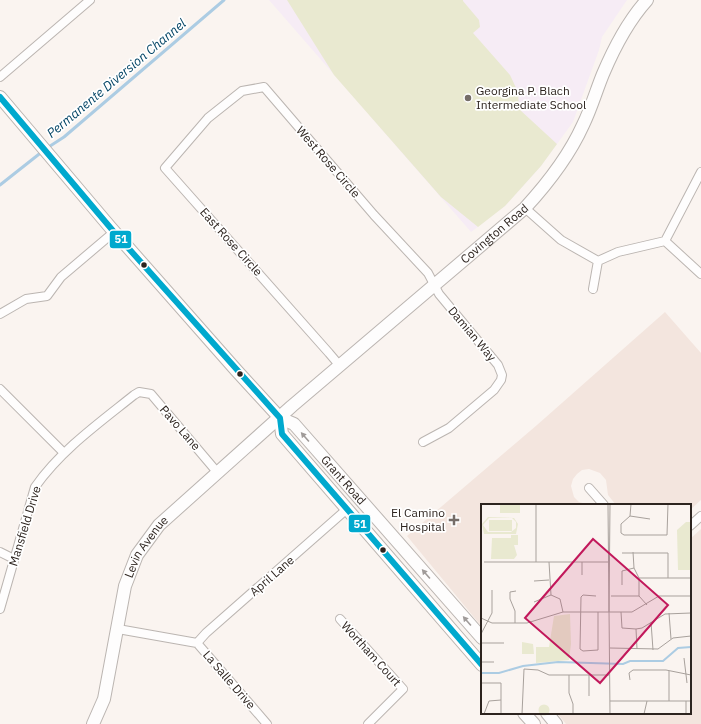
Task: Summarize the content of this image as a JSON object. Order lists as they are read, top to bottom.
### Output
{
  "streets": {
    "main road": ["Covington Road", "Grant Road", "Levin Avenue"],
    "street": [
      "West Rose Circle",
      "East Rose Circle",
      "Damian Way",
      "Pavo Lane",
      "Mansfield Drive",
      "April Lane",
      "Wortham Court",
      "La Salle Drive"
    ]
  },
  "crossings": [
    ["West Rose Circle", "Covington Road"],
    ["West Rose Circle", "East Rose Circle"],
    ["West Rose Circle", "Damian Way"],
    ["Covington Road", "East Rose Circle"],
    ["Covington Road", "Damian Way"],
    ["Covington Road", "Grant Road"],
    ["Covington Road", "Levin Avenue"],
    ["Pavo Lane", "Mansfield Drive"],
    ["Pavo Lane", "Levin Avenue"],
    ["Grant Road", "Levin Avenue"],
    ["Grant Road", "April Lane"],
    ["Levin Avenue", "La Salle Drive"],
    ["April Lane", "La Salle Drive"]
  ],
  "water": ["Permanente Diversion Channel"],
  "places": {
    "other": ["Georgina P. Blach Intermediate School"],
    "health": ["El Camino Hospital"]
  },
  "lines": ["transit line 51"]
}
